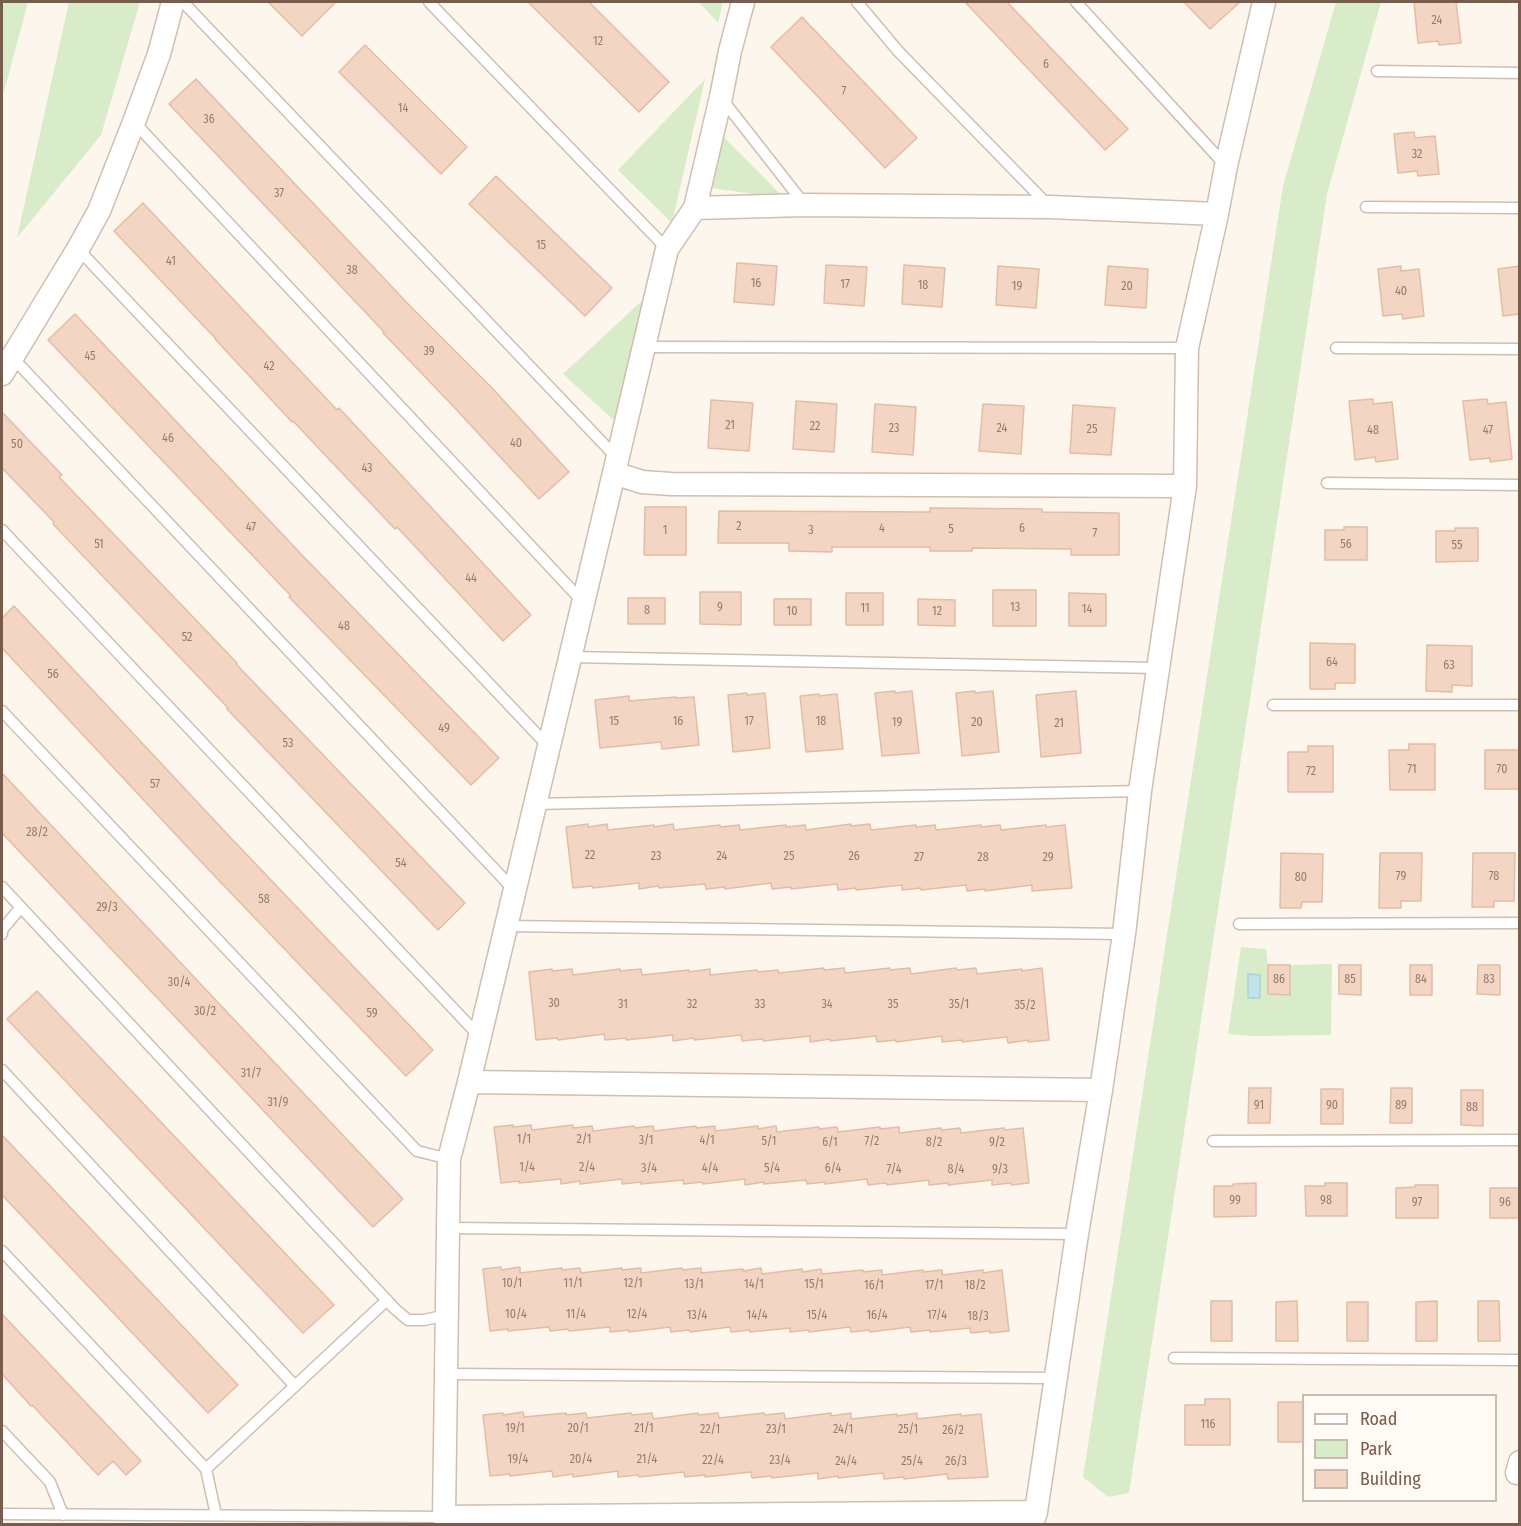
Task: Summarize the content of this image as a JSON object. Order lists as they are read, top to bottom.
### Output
{
  "house_numbers": [
    "24",
    "12",
    "6",
    "7",
    "14",
    "36",
    "32",
    "37",
    "15",
    "41",
    "38",
    "16",
    "17",
    "18",
    "19",
    "20",
    "40",
    "39",
    "45",
    "42",
    "21",
    "22",
    "23",
    "24",
    "25",
    "48",
    "47",
    "46",
    "40",
    "50",
    "43",
    "2",
    "47",
    "4",
    "6",
    "5",
    "1",
    "3",
    "7",
    "51",
    "56",
    "55",
    "44",
    "9",
    "13",
    "11",
    "14",
    "8",
    "10",
    "12",
    "48",
    "52",
    "64",
    "63",
    "56",
    "15",
    "16",
    "17",
    "18",
    "19",
    "20",
    "21",
    "49",
    "53",
    "71",
    "70",
    "72",
    "57",
    "28/2",
    "22",
    "23",
    "24",
    "25",
    "26",
    "27",
    "28",
    "29",
    "54",
    "79",
    "78",
    "80",
    "58",
    "29/3",
    "86",
    "85",
    "84",
    "83",
    "30/4",
    "30",
    "31",
    "32",
    "33",
    "34",
    "35",
    "35/1",
    "35/2",
    "30/2",
    "59",
    "31/7",
    "31/9",
    "91",
    "90",
    "89",
    "88",
    "1/1",
    "2/1",
    "3/1",
    "4/1",
    "5/1",
    "7/2",
    "6/1",
    "8/2",
    "9/2",
    "1/4",
    "2/4",
    "3/4",
    "4/4",
    "5/4",
    "6/4",
    "7/4",
    "8/4",
    "9/3",
    "99",
    "98",
    "97",
    "96",
    "10/1",
    "11/1",
    "12/1",
    "13/1",
    "14/1",
    "15/1",
    "16/1",
    "17/1",
    "18/2",
    "10/4",
    "11/4",
    "12/4",
    "13/4",
    "14/4",
    "15/4",
    "16/4",
    "17/4",
    "18/3",
    "116",
    "19/1",
    "20/1",
    "21/1",
    "22/1",
    "23/1",
    "24/1",
    "25/1",
    "26/2",
    "19/4",
    "20/4",
    "21/4",
    "22/4",
    "23/4",
    "24/4",
    "25/4",
    "26/3"
  ],
  "legend": ["Road", "Park", "Building"]
}
